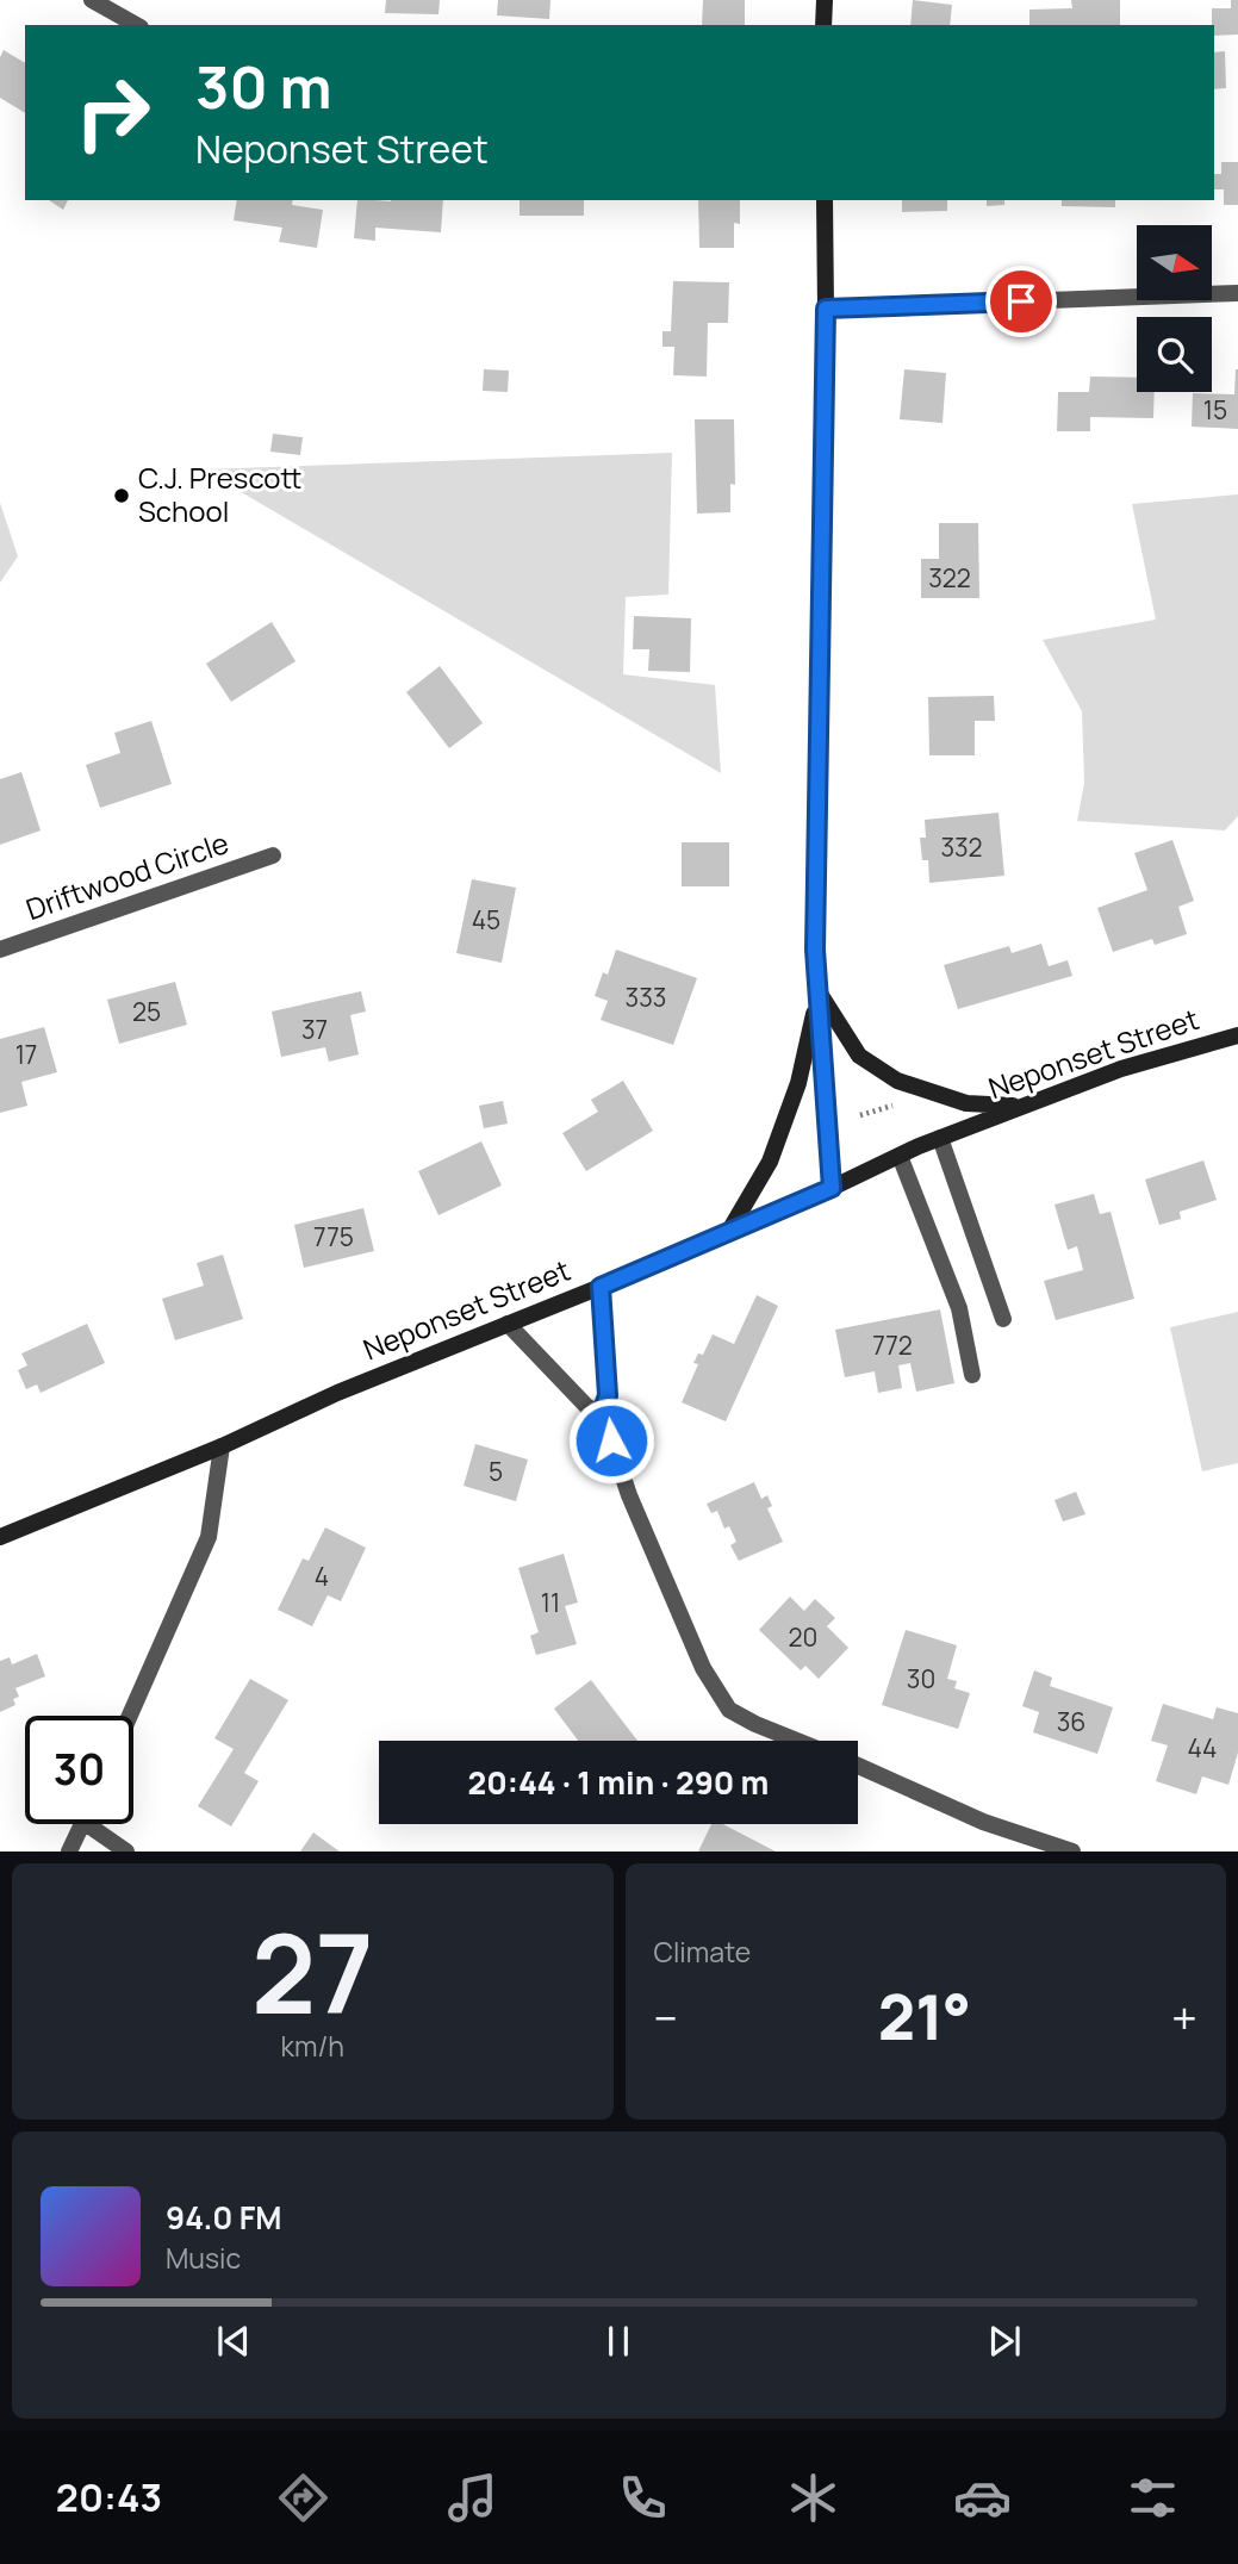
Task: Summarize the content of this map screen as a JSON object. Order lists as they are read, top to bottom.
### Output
{
  "streets": {
    "main road": ["Neponset Street"],
    "street": ["Driftwood Circle"]
  },
  "places": ["C.J. Prescott School"],
  "house_numbers": [
    "15",
    "322",
    "332",
    "45",
    "333",
    "25",
    "37",
    "17",
    "775",
    "772",
    "5",
    "4",
    "11",
    "20",
    "30",
    "36",
    "44"
  ],
  "north": "right",
  "page": {
    "turn": ["30 m", "Neponset Street"],
    "limit": "30",
    "trip": "20:44 · 1 min · 290 m",
    "tile": [
      ["27", "km/h"],
      "Climate"
    ],
    "heat": ["−", "21°", "+"],
    "song": ["94.0 FM", "Music"],
    "tabs": "20:43"
  }
}
